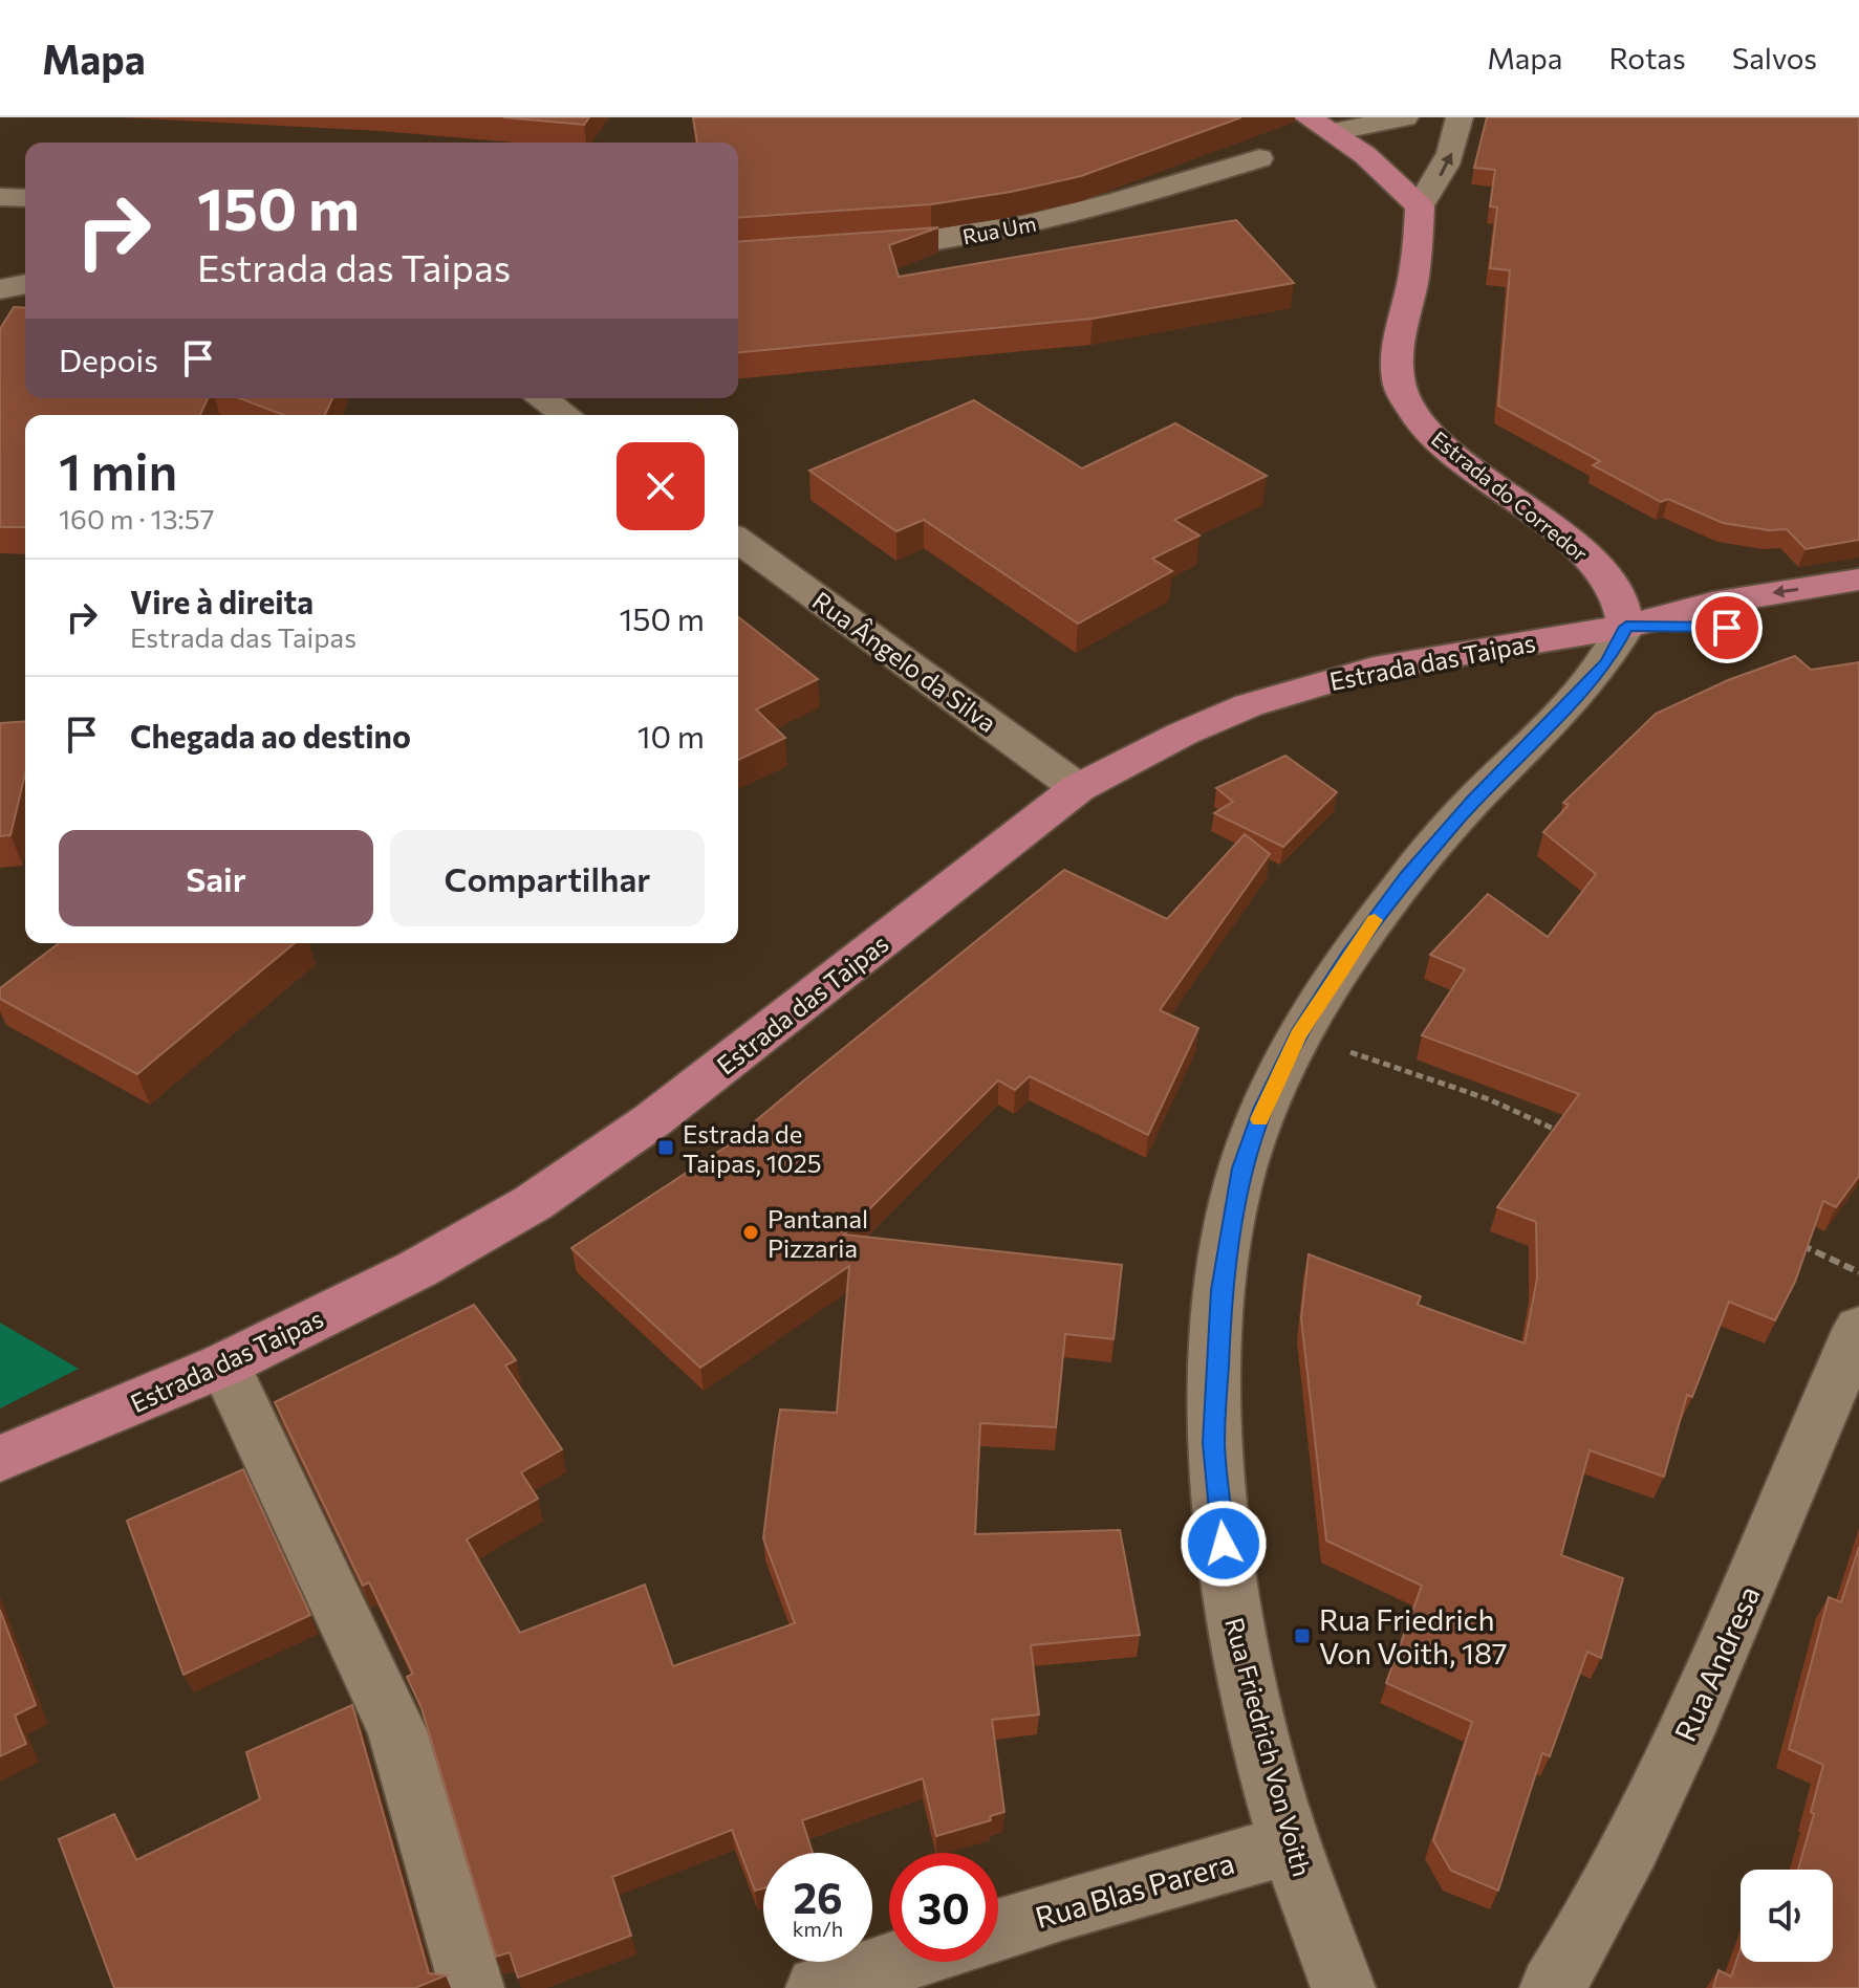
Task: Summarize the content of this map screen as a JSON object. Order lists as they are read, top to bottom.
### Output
{
  "streets": {
    "main road": ["Estrada do Corredor", "Estrada das Taipas"],
    "street": [
      "Rua Um",
      "Rua Ângelo da Silva",
      "Rua Andresa",
      "Rua Friedrich Von Voith",
      "Rua Blas Parera"
    ]
  },
  "crossings": [
    ["Estrada do Corredor", "Estrada das Taipas"],
    ["Estrada do Corredor", "Rua Friedrich Von Voith"],
    ["Rua Ângelo da Silva", "Estrada das Taipas"],
    ["Estrada das Taipas", "Rua Friedrich Von Voith"],
    ["Rua Friedrich Von Voith", "Rua Blas Parera"]
  ],
  "places": {
    "transit": ["Estrada de Taipas, 1025", "Rua Friedrich Von Voith, 187"],
    "other": ["Pantanal Pizzaria"]
  },
  "page": {
    "header": "Mapa",
    "nav": ["Mapa", "Rotas", "Salvos"],
    "turn": ["150 m", "Estrada das Taipas"],
    "then": "Depois",
    "heading": ["1 min", "160 m · 13:57"],
    "list": [
      {
        "name": "Vire à direita",
        "note": "Estrada das Taipas",
        "value": "150 m"
      },
      {
        "name": "Chegada ao destino",
        "value": "10 m"
      }
    ],
    "buttons": ["Sair", "Compartilhar"],
    "speed": "26 km/h",
    "limit": "30"
  }
}
